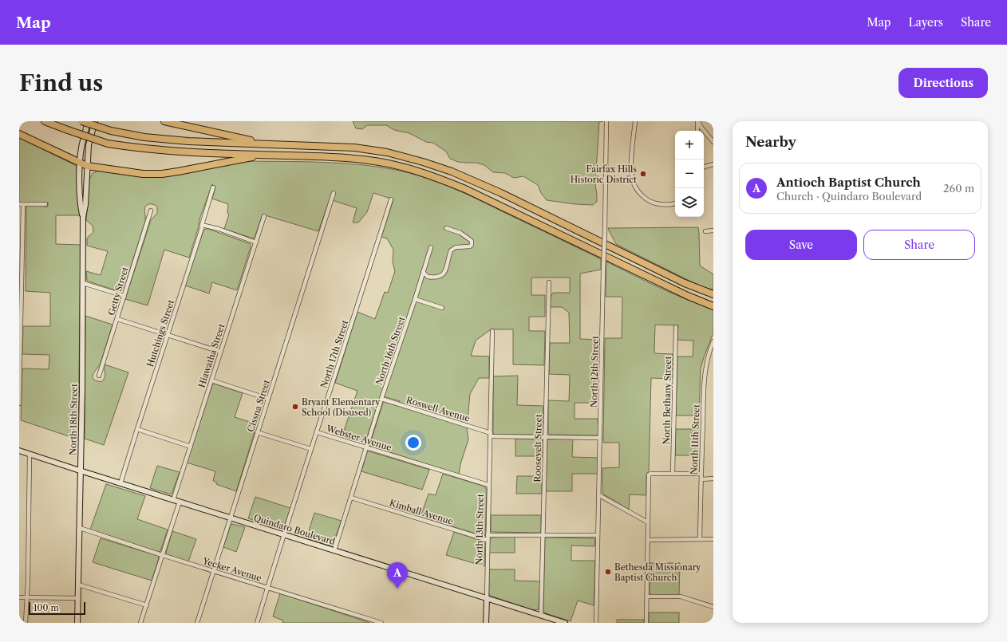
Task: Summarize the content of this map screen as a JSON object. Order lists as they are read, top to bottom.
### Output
{
  "streets": {
    "main road": ["North 18th Street", "Quindaro Boulevard", "North 13th Street"],
    "street": [
      "Getty Street",
      "Hutchings Street",
      "North 16th Street",
      "North 17th Street",
      "Hiawatha Street",
      "North 12th Street",
      "North Bethany Street",
      "Cissna Street",
      "Roswell Avenue",
      "Webster Avenue",
      "North 11th Street",
      "Roosevelt Street",
      "Kimball Avenue",
      "Yecker Avenue"
    ]
  },
  "crossings": [
    ["Hutchings Street", "Quindaro Boulevard"],
    ["North 16th Street", "Roswell Avenue"],
    ["North 16th Street", "Webster Avenue"],
    ["North 16th Street", "Kimball Avenue"],
    ["North 16th Street", "Quindaro Boulevard"],
    ["North 17th Street", "Webster Avenue"],
    ["North 17th Street", "Quindaro Boulevard"],
    ["North 17th Street", "Yecker Avenue"],
    ["Hiawatha Street", "Quindaro Boulevard"],
    ["North 12th Street", "Roswell Avenue"],
    ["Cissna Street", "Quindaro Boulevard"],
    ["Cissna Street", "Yecker Avenue"],
    ["Roswell Avenue", "Roosevelt Street"],
    ["Roswell Avenue", "North 13th Street"],
    ["North 18th Street", "Quindaro Boulevard"],
    ["North 18th Street", "Yecker Avenue"],
    ["Webster Avenue", "North 13th Street"],
    ["Roosevelt Street", "Quindaro Boulevard"],
    ["Kimball Avenue", "North 13th Street"],
    ["Quindaro Boulevard", "North 13th Street"]
  ],
  "places": ["Fairfax Hills Historic District", "Bryant Elementary School (Disused)", "Bethesda Missionary Baptist Church"],
  "scale_bar": "100 m",
  "page": {
    "header": "Map",
    "nav": ["Map", "Layers", "Share"],
    "buttons": [
      "Directions",
      ["Save", "Share"]
    ],
    "title": "Find us",
    "heading": "Nearby",
    "map_buttons": ["+", "−"],
    "list": [
      {
        "mark": "A",
        "name": "Antioch Baptist Church",
        "note": "Church · Quindaro Boulevard",
        "value": "260 m"
      }
    ],
    "pins": "A",
    "scale": "100 m"
  }
}
